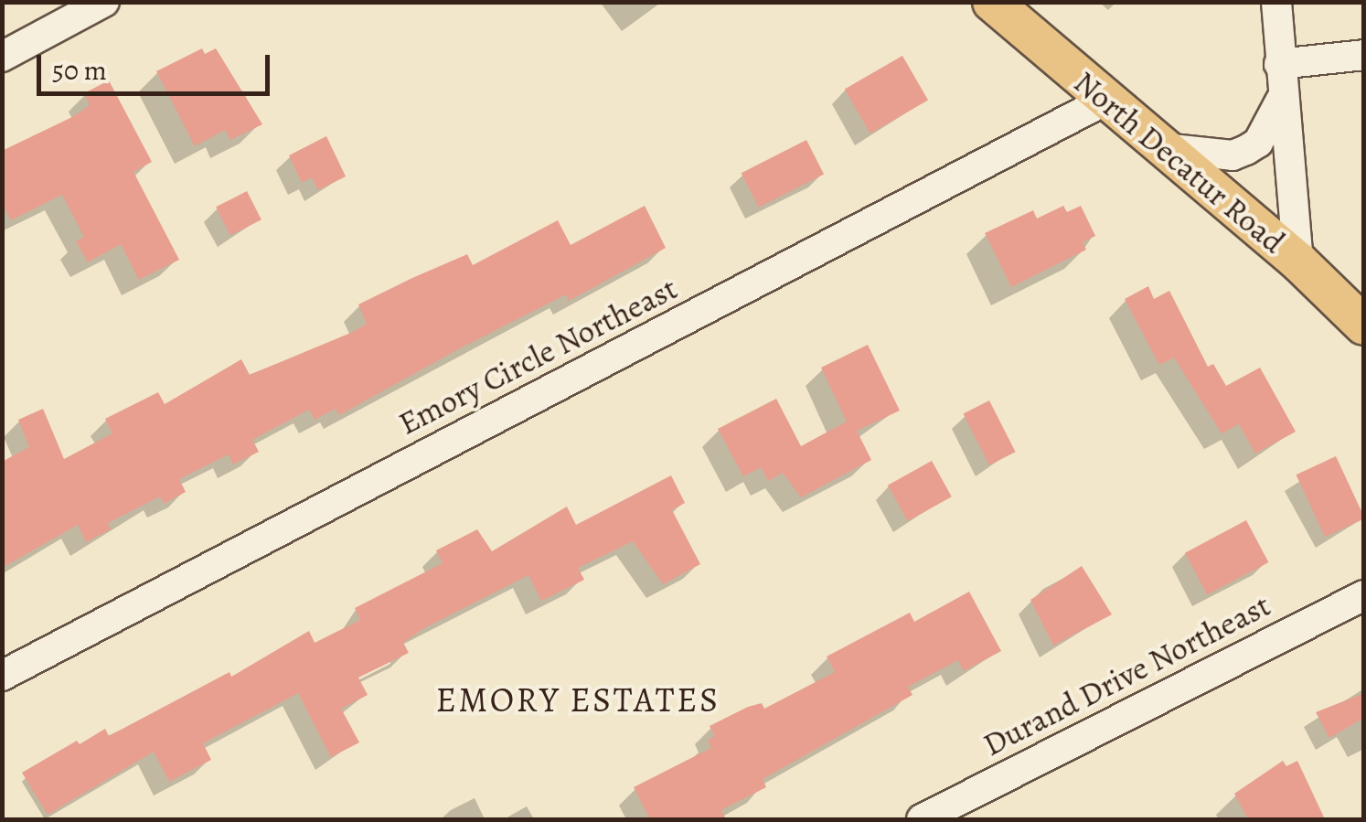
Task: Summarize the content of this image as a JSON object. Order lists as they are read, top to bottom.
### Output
{
  "streets": {
    "main road": ["North Decatur Road"],
    "street": ["Emory Circle Northeast", "Durand Drive Northeast"]
  },
  "crossings": [
    ["North Decatur Road", "Emory Circle Northeast"]
  ],
  "districts": ["EMORY ESTATES"],
  "scale_bar": "50 m"
}
